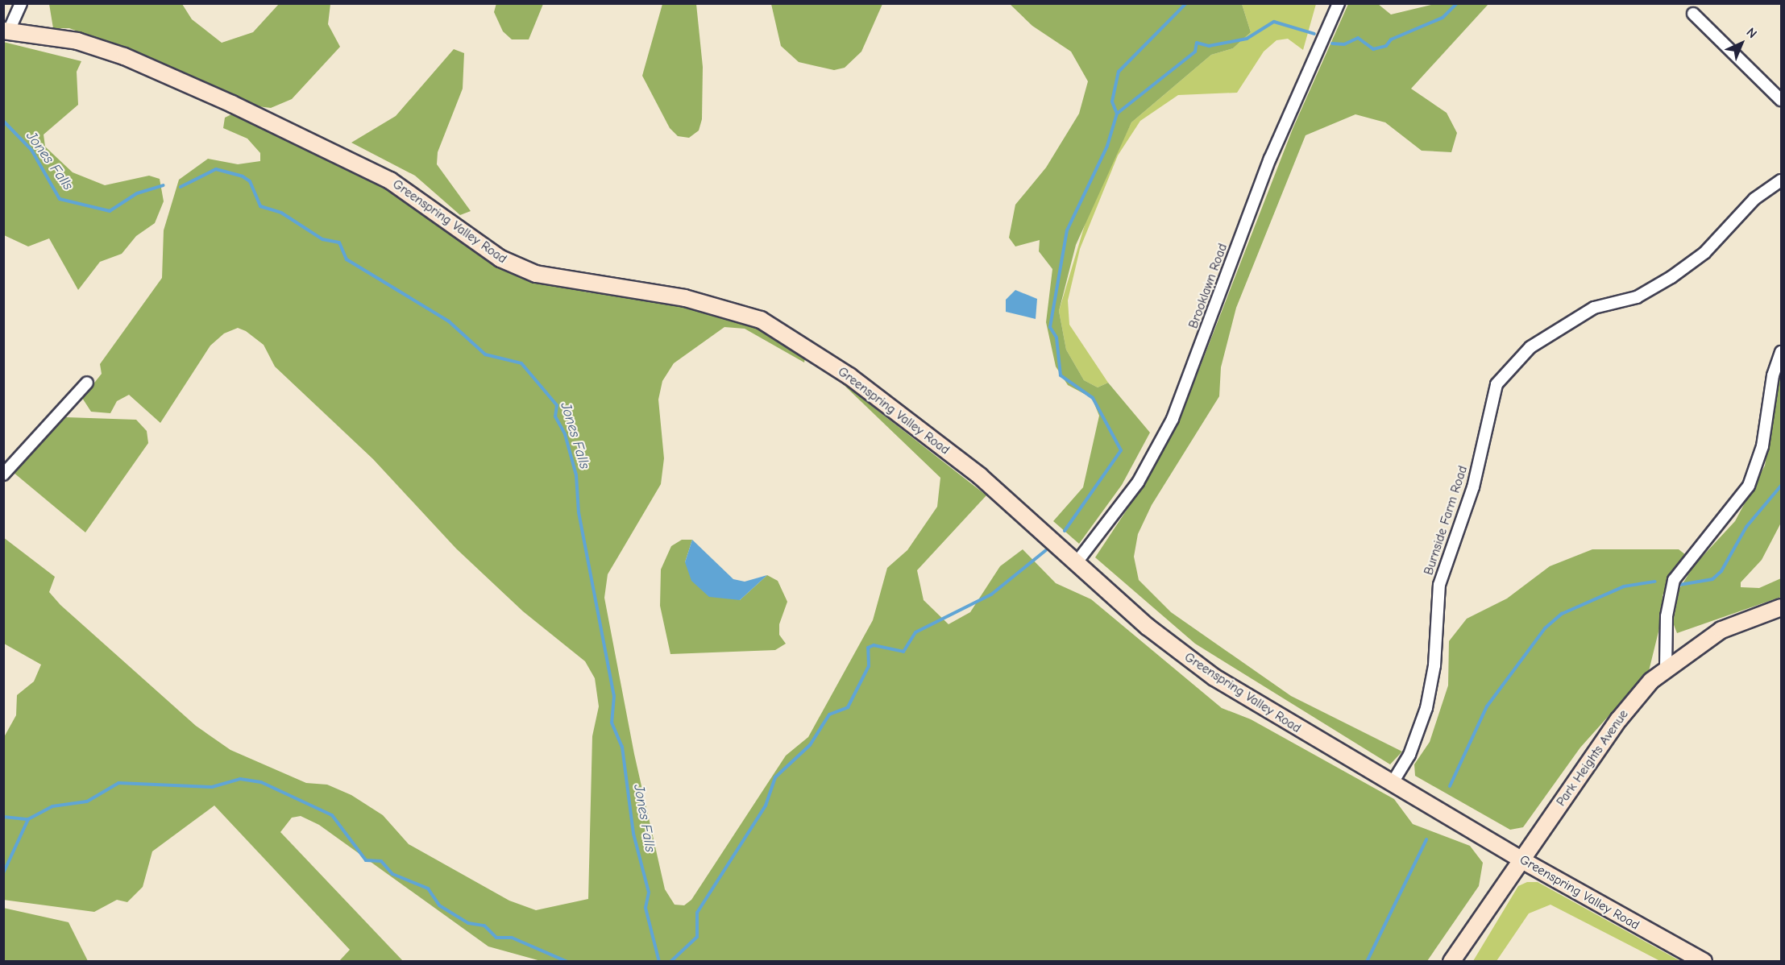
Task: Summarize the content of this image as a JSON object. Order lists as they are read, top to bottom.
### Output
{
  "streets": {
    "main road": ["Greenspring Valley Road", "Park Heights Avenue"],
    "street": ["Brooklawn Road", "Burnside Farm Road"]
  },
  "crossings": [
    ["Greenspring Valley Road", "Brooklawn Road"],
    ["Greenspring Valley Road", "Burnside Farm Road"],
    ["Greenspring Valley Road", "Park Heights Avenue"]
  ],
  "water": ["Jones Falls"],
  "north": "top right"
}
